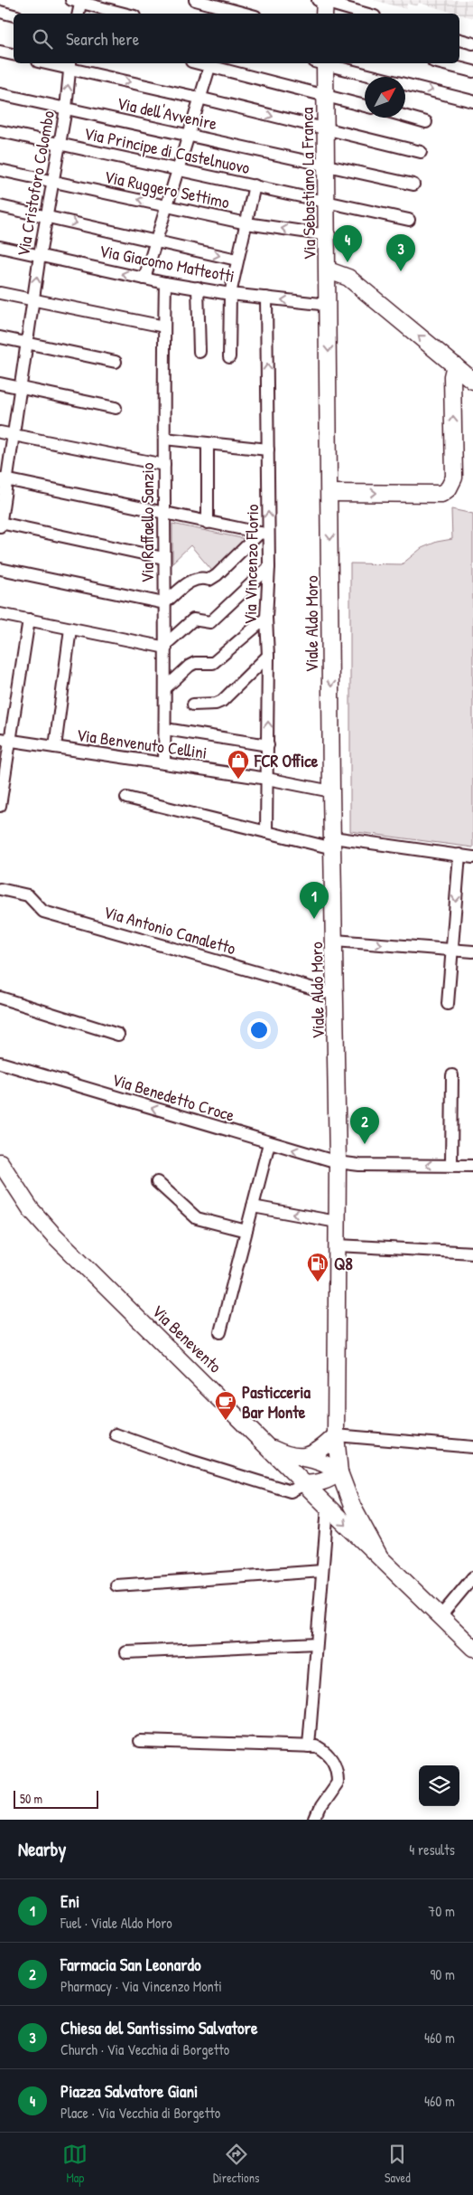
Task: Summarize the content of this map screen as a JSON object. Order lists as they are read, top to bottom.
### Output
{
  "streets": {
    "main road": ["Via Sebastiano La Franca", "Viale Aldo Moro", "Via Benevento"],
    "street": [
      "Via dell'Avvenire",
      "Via Principe di Castelnuovo",
      "Via Cristoforo Colombo",
      "Via Ruggero Settimo",
      "Via Giacomo Matteotti",
      "Via Raffaello Sanzio",
      "Via Vincenzo Florio",
      "Via Benvenuto Cellini",
      "Via Antonio Canaletto",
      "Via Benedetto Croce"
    ]
  },
  "crossings": [
    ["Via dell'Avvenire", "Via Cristoforo Colombo"],
    ["Via dell'Avvenire", "Via Sebastiano La Franca"],
    ["Via Principe di Castelnuovo", "Via Cristoforo Colombo"],
    ["Via Principe di Castelnuovo", "Via Sebastiano La Franca"],
    ["Via Cristoforo Colombo", "Via Ruggero Settimo"],
    ["Via Cristoforo Colombo", "Via Giacomo Matteotti"],
    ["Via Sebastiano La Franca", "Via Ruggero Settimo"],
    ["Via Sebastiano La Franca", "Via Giacomo Matteotti"],
    ["Via Sebastiano La Franca", "Viale Aldo Moro"],
    ["Via Giacomo Matteotti", "Via Raffaello Sanzio"],
    ["Via Giacomo Matteotti", "Via Vincenzo Florio"],
    ["Via Giacomo Matteotti", "Viale Aldo Moro"],
    ["Via Raffaello Sanzio", "Via Benvenuto Cellini"],
    ["Via Vincenzo Florio", "Via Benvenuto Cellini"],
    ["Viale Aldo Moro", "Via Benvenuto Cellini"],
    ["Viale Aldo Moro", "Via Antonio Canaletto"],
    ["Viale Aldo Moro", "Via Benedetto Croce"],
    ["Viale Aldo Moro", "Via Benevento"]
  ],
  "one_way": ["Viale Aldo Moro"],
  "places": {
    "shop": ["FCR Office"],
    "fuel station": ["Q8"],
    "cafe": ["Pasticceria Bar Monte"]
  },
  "scale_bar": "50 m",
  "north": "top right",
  "page": {
    "search": "Search here",
    "pins": [
      "4",
      "3",
      "1",
      "2"
    ],
    "scale": "50 m",
    "heading": ["Nearby", "4 results"],
    "list": [
      {
        "mark": "1",
        "name": "Eni",
        "note": "Fuel · Viale Aldo Moro",
        "value": "70 m"
      },
      {
        "mark": "2",
        "name": "Farmacia San Leonardo",
        "note": "Pharmacy · Via Vincenzo Monti",
        "value": "90 m"
      },
      {
        "mark": "3",
        "name": "Chiesa del Santissimo Salvatore",
        "note": "Church · Via Vecchia di Borgetto",
        "value": "460 m"
      },
      {
        "mark": "4",
        "name": "Piazza Salvatore Giani",
        "note": "Place · Via Vecchia di Borgetto",
        "value": "460 m"
      }
    ],
    "nav": ["Map", "Directions", "Saved"]
  }
}
